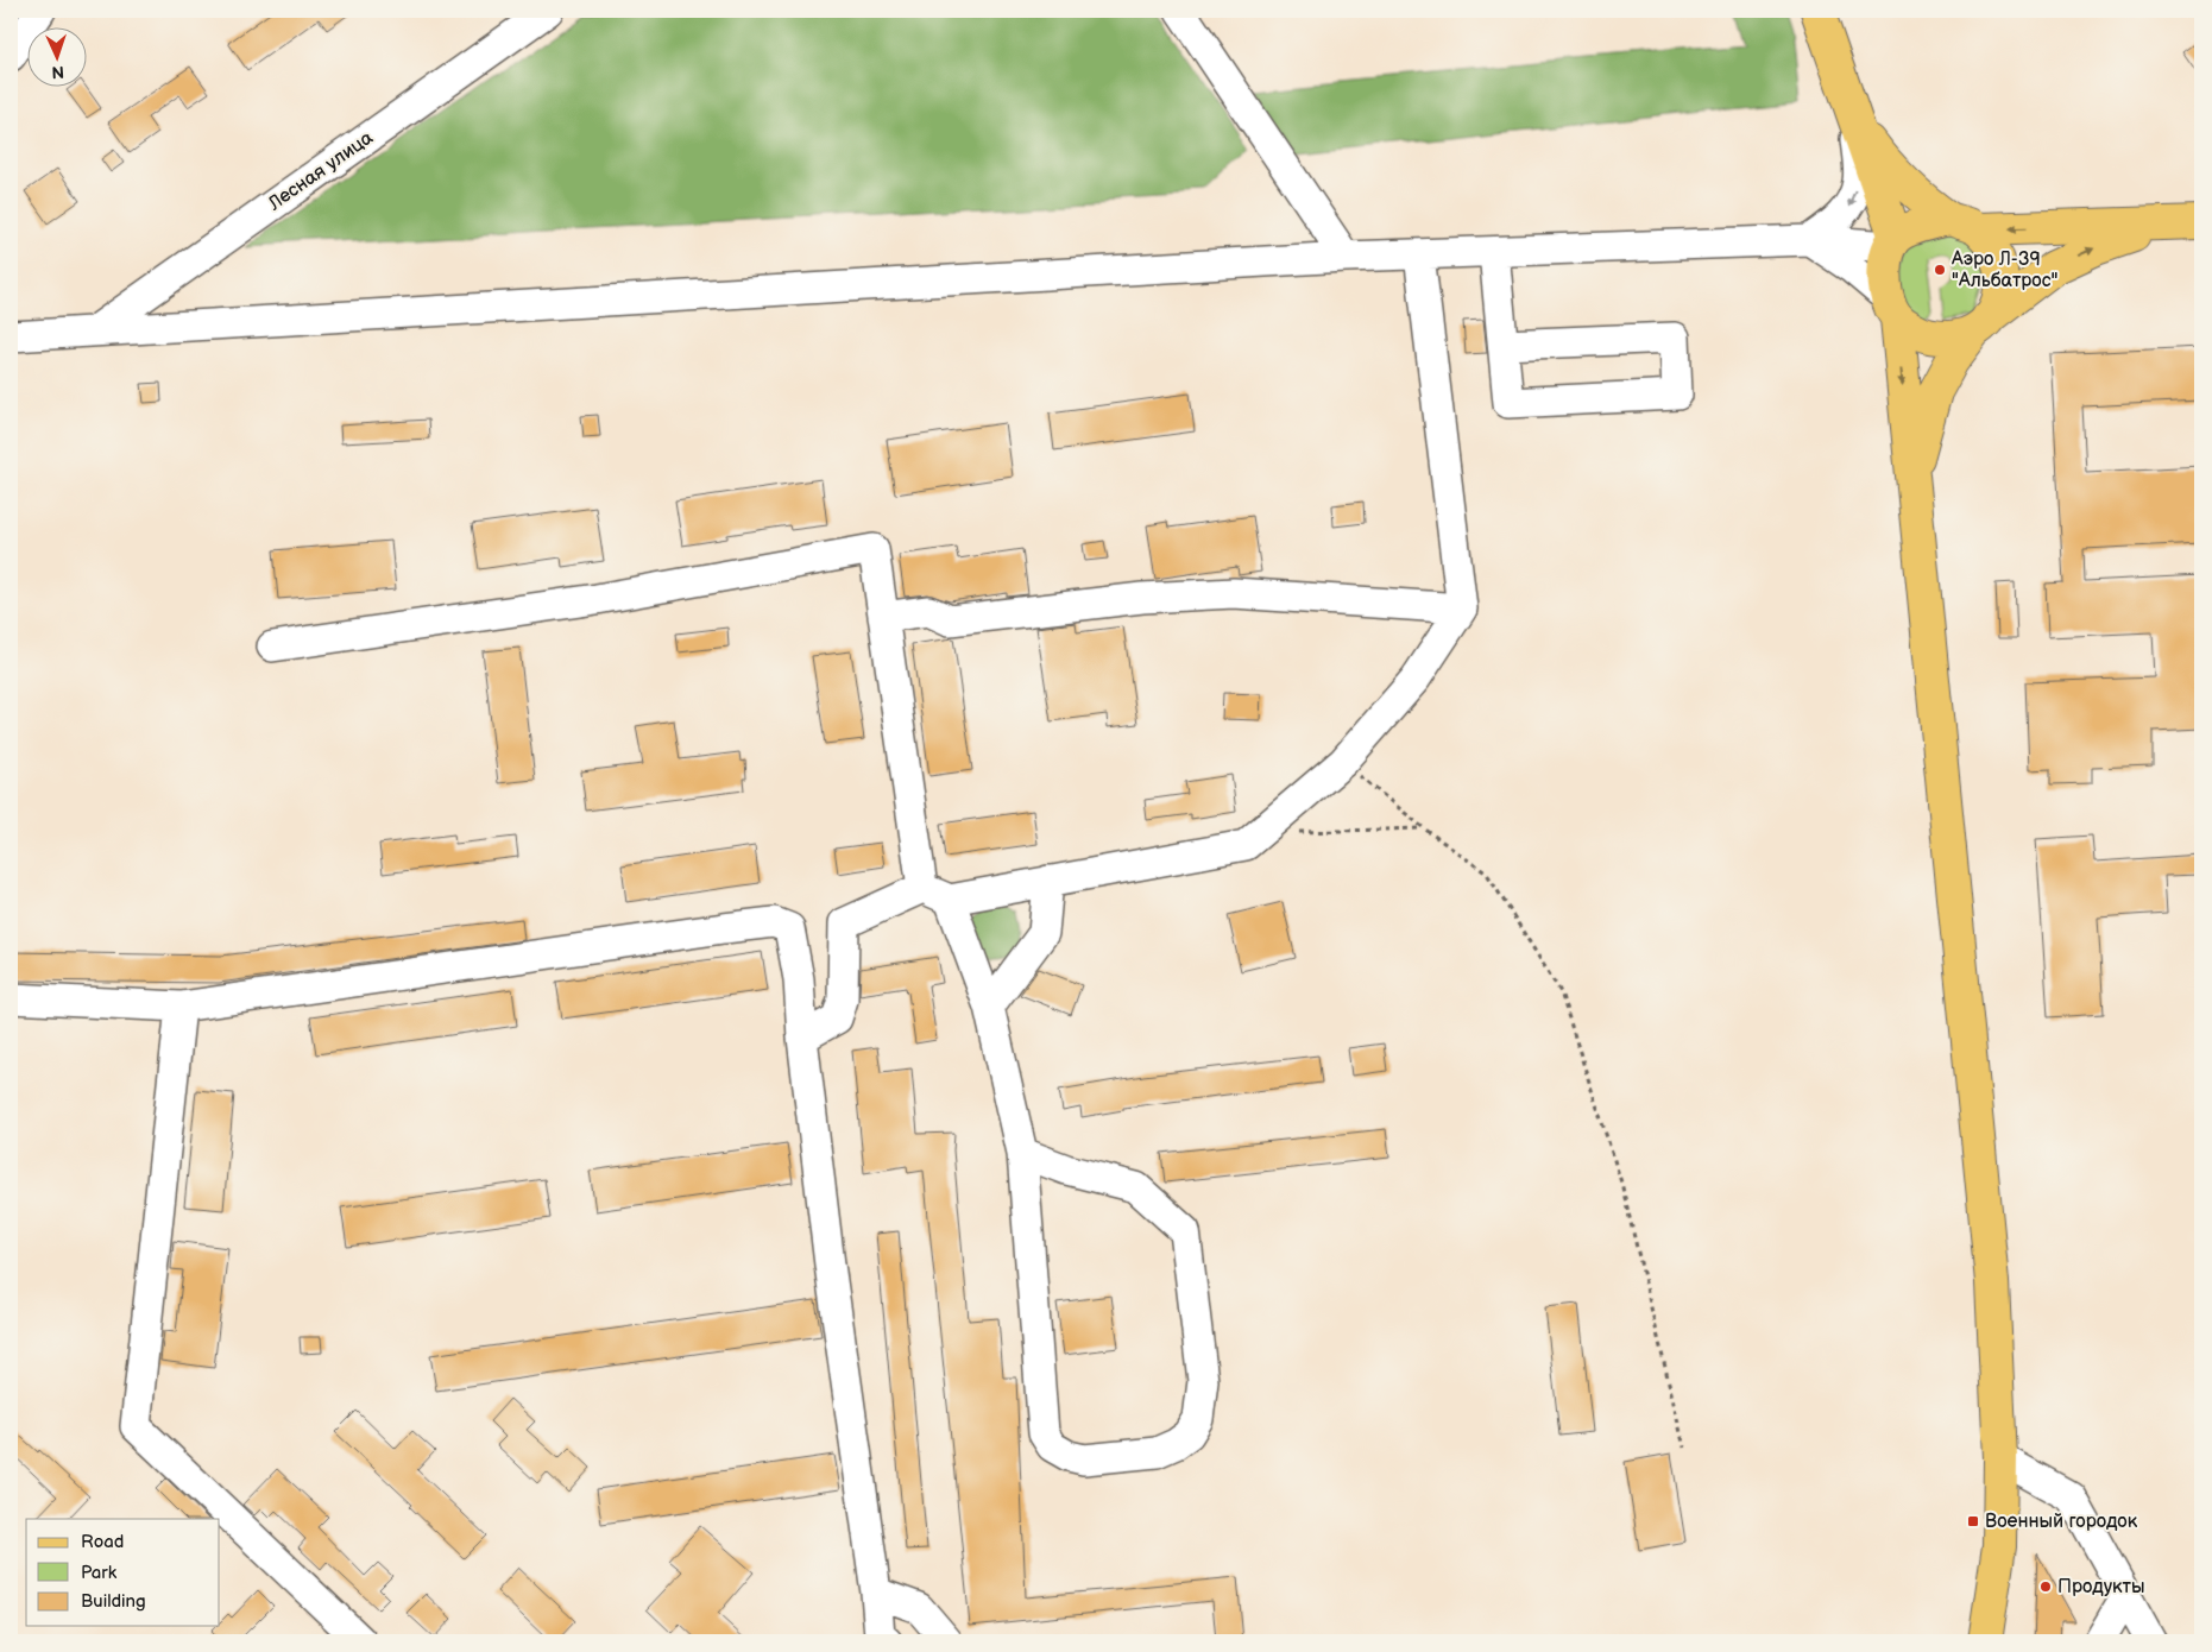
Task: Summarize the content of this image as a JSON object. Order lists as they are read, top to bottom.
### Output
{
  "streets": {
    "street": ["Лесная улица"]
  },
  "places": {
    "other": ["Аэро Л-39 \"Альбатрос\"", "Продукты"],
    "transit": ["Военный городок"]
  },
  "legend": ["Road", "Park", "Building"],
  "north": "bottom"
}
